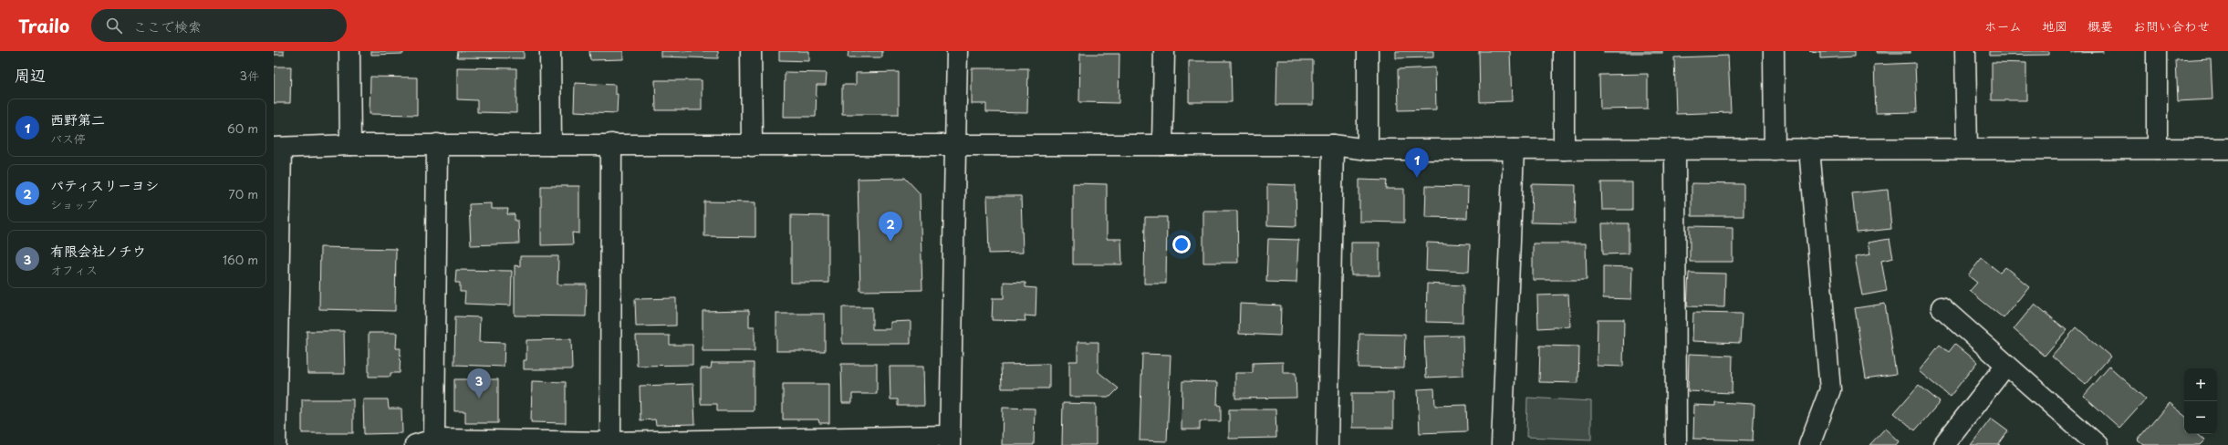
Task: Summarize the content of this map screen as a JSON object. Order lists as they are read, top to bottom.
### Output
{
  "page": {
    "header": "Trailo",
    "search": "ここで検索",
    "nav": [
      "ホーム",
      "地図",
      "概要",
      "お問い合わせ"
    ],
    "heading": ["周辺", "3件"],
    "list": [
      {
        "mark": "1",
        "name": "西野第二",
        "note": "バス停",
        "value": "60 m"
      },
      {
        "mark": "2",
        "name": "パティスリーヨシ",
        "note": "ショップ",
        "value": "70 m"
      },
      {
        "mark": "3",
        "name": "有限会社ノチウ",
        "note": "オフィス",
        "value": "160 m"
      }
    ],
    "pins": ["1", "2", "3"],
    "map_buttons": ["+", "−"]
  }
}
